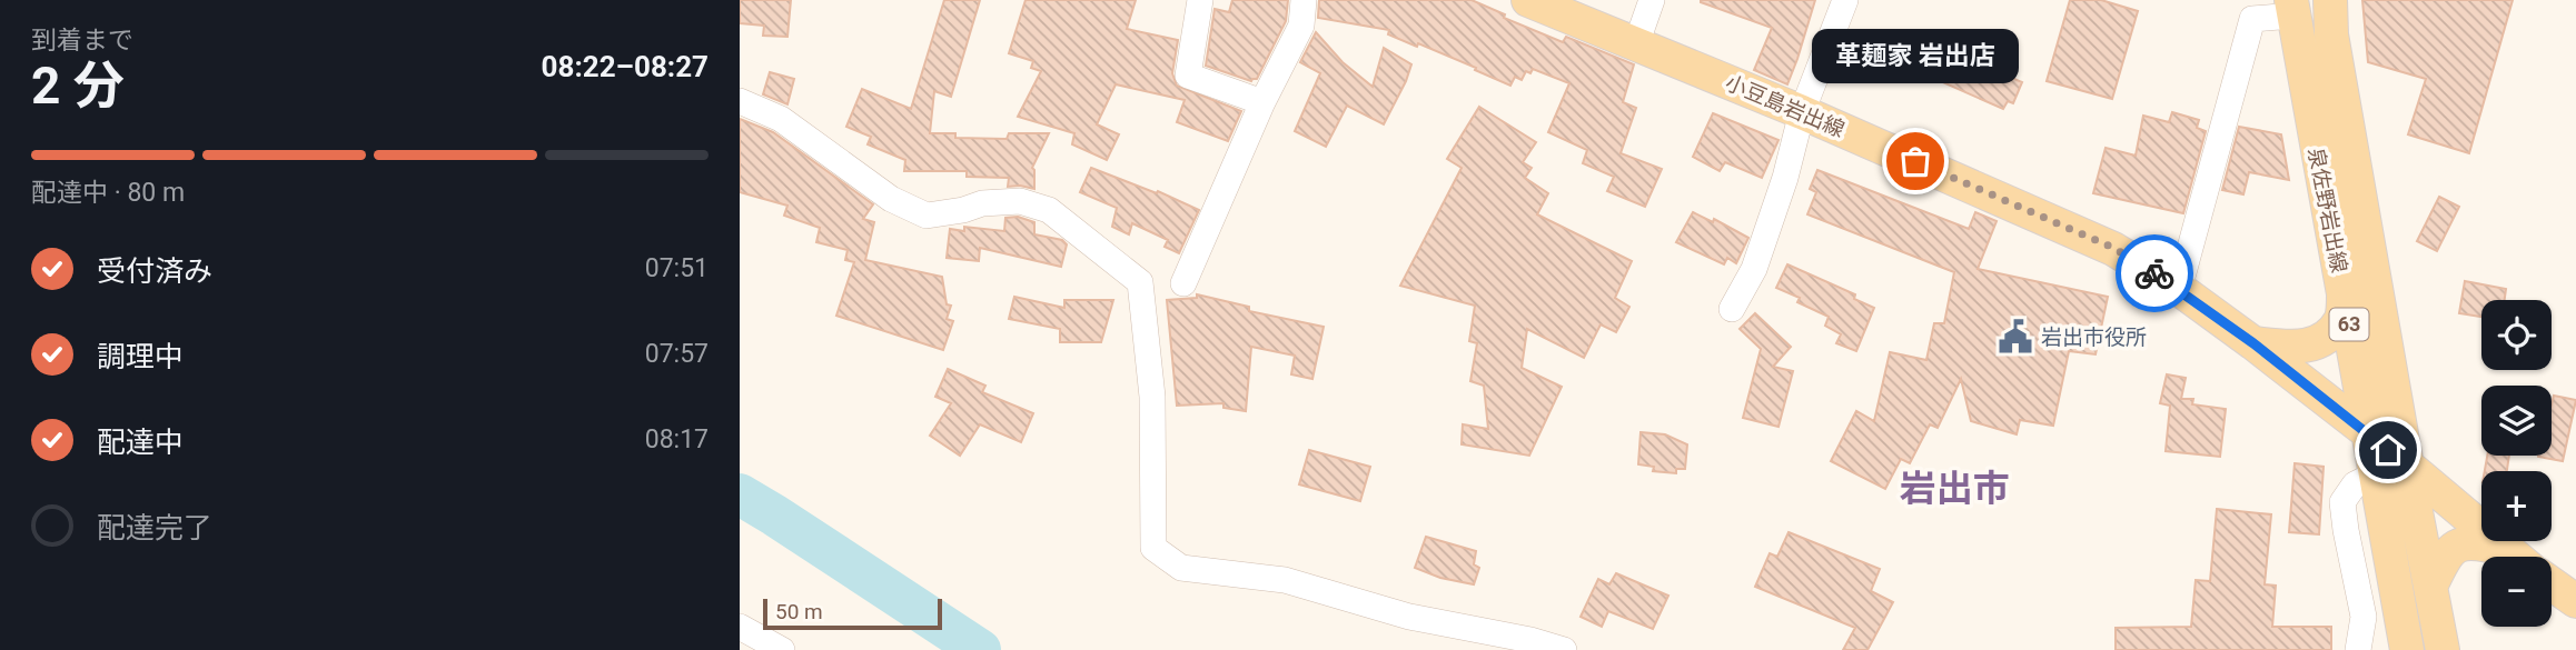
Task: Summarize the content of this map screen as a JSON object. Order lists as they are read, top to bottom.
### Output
{
  "streets": {
    "main road": ["小豆島岩出線", "泉佐野岩出線", "63"]
  },
  "crossings": [
    ["小豆島岩出線", "泉佐野岩出線"]
  ],
  "districts": ["岩出市"],
  "places": {
    "other": ["革麺家 岩出店"],
    "public building": ["岩出市役所"]
  },
  "scale_bar": "50 m",
  "page": {
    "heading": ["2 分", "到着まで", "08:22–08:27"],
    "bubble": "革麺家 岩出店",
    "bar": "配達中 · 80 m",
    "list": [
      ["受付済み", "07:51"],
      ["調理中", "07:57"],
      ["配達中", "08:17"],
      "配達完了"
    ],
    "map_buttons": ["+", "−"],
    "scale": "50 m"
  }
}
